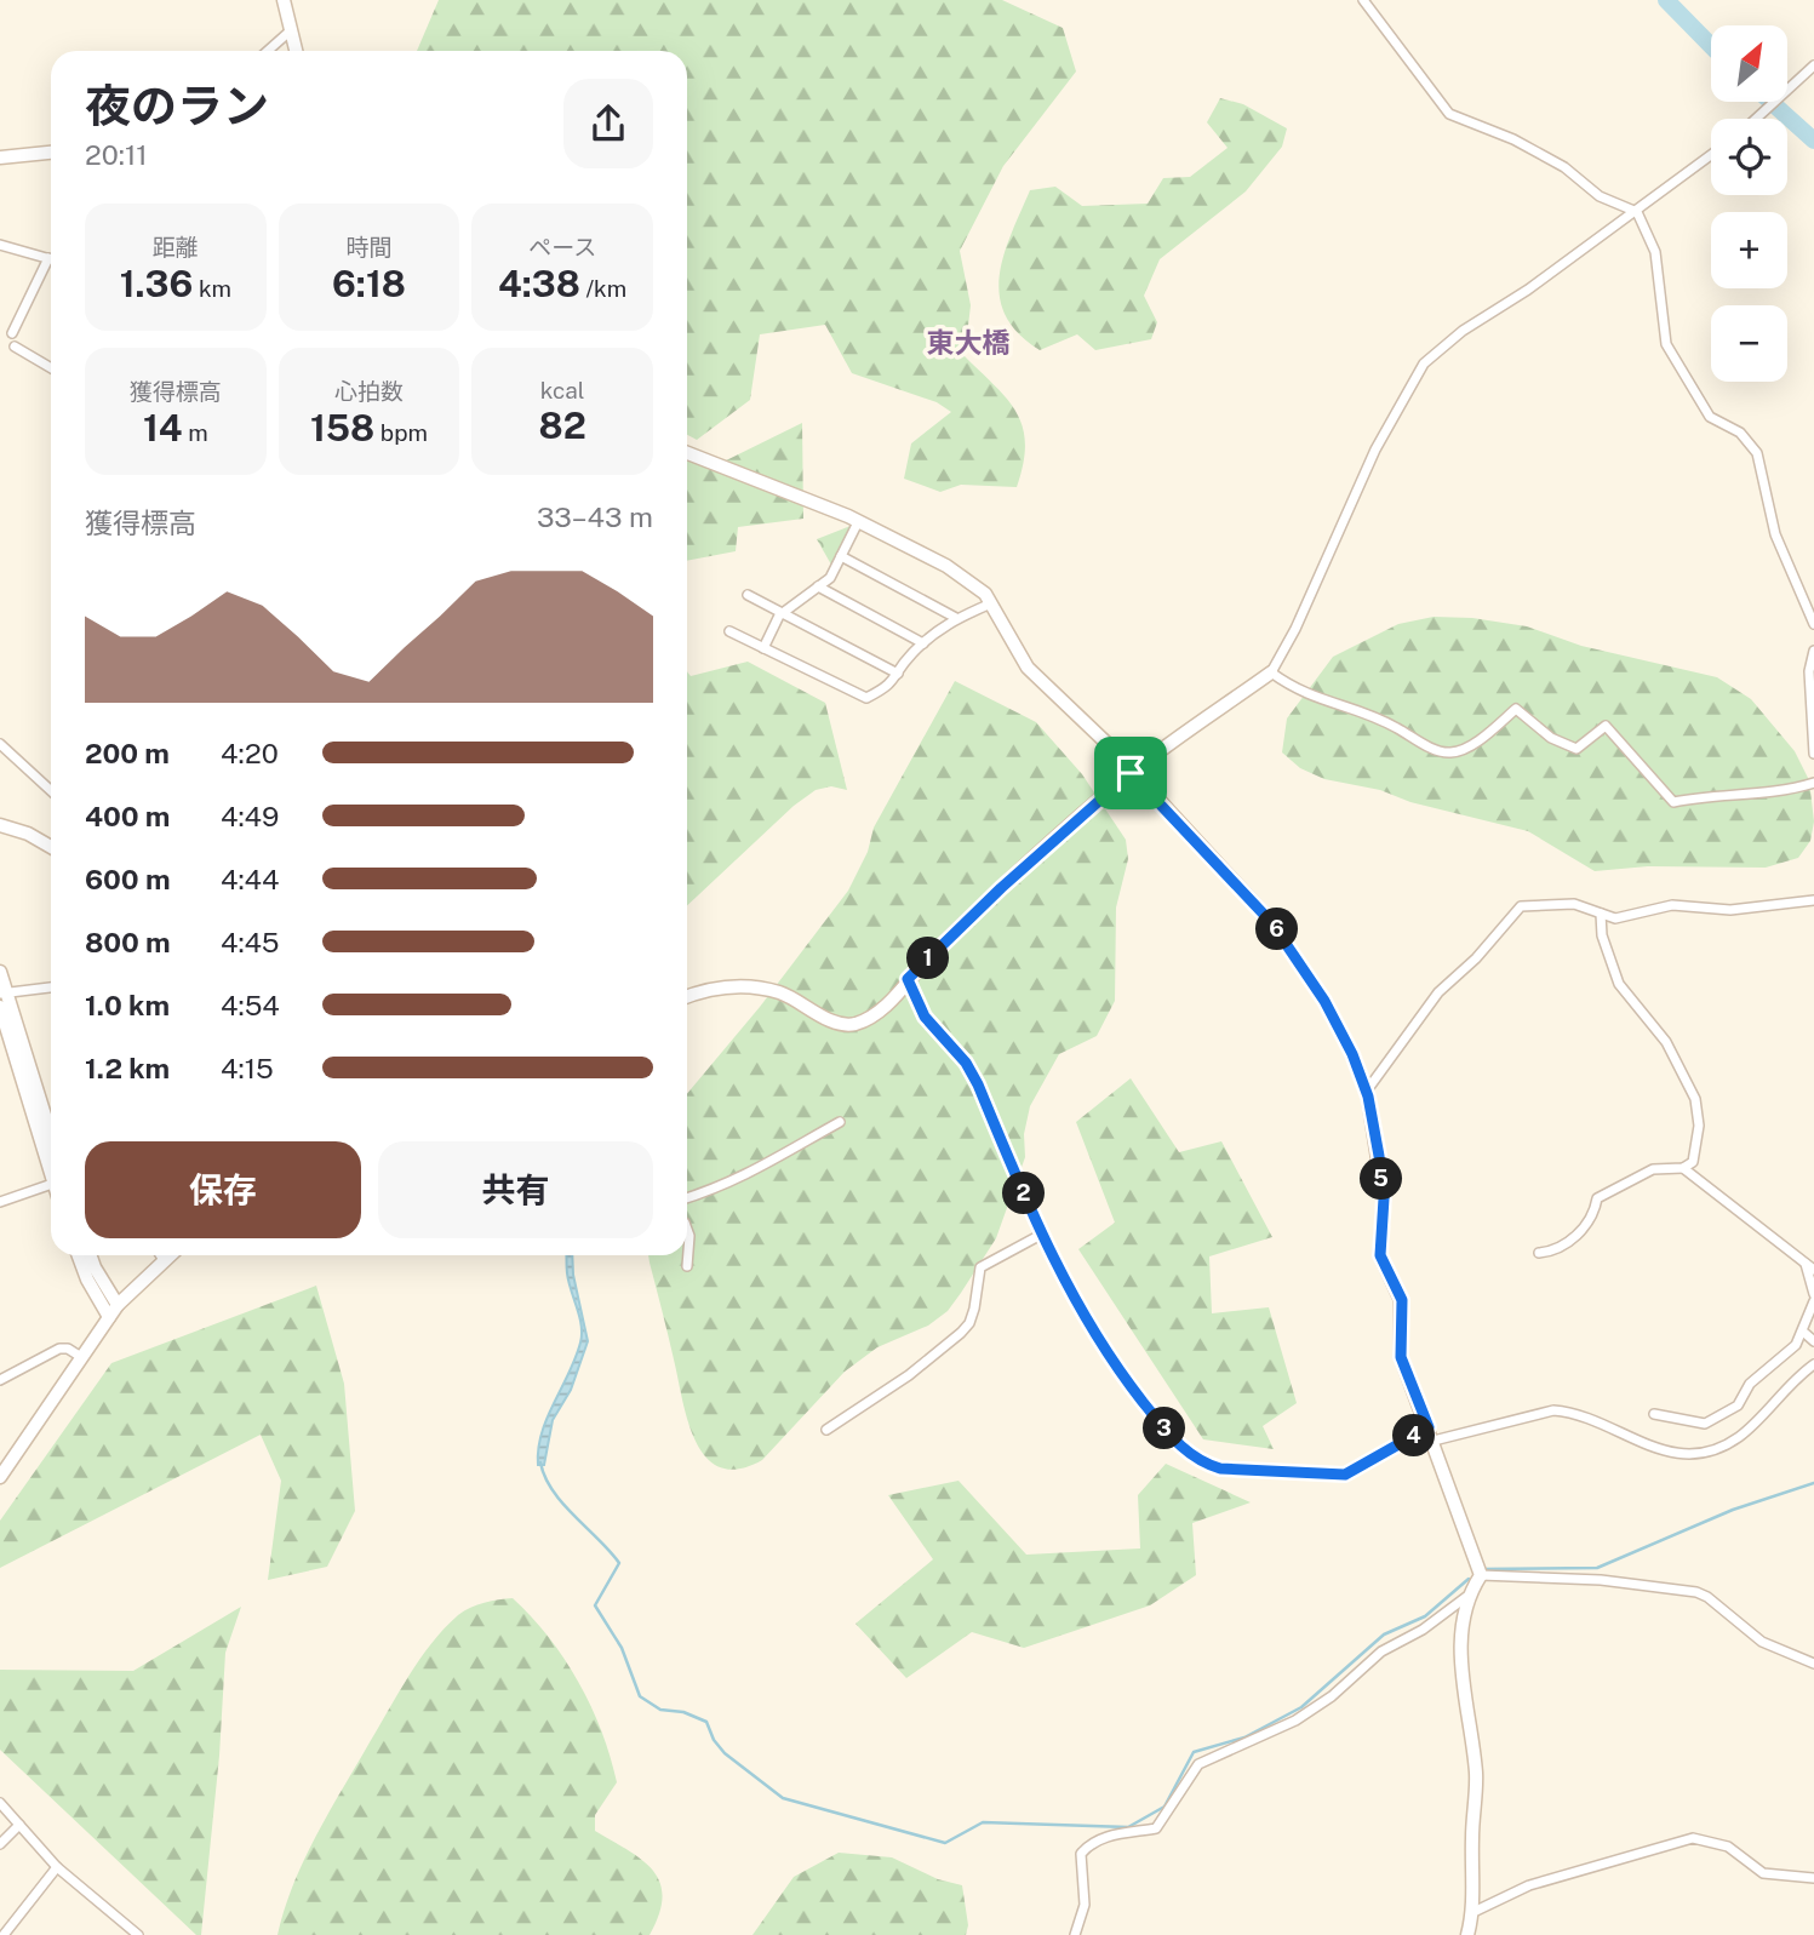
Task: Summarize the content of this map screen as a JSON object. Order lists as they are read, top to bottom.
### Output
{
  "districts": ["東大橋"],
  "north": "top right",
  "page": {
    "map_buttons": ["+", "−"],
    "heading": ["夜のラン", "20:11"],
    "stats": [
      ["距離", "1.36 km"],
      ["時間", "6:18"],
      ["ペース", "4:38 /km"],
      ["獲得標高", "14 m"],
      ["心拍数", "158 bpm"],
      ["kcal", "82"]
    ],
    "chart": ["獲得標高", "33–43 m"],
    "list": [
      {
        "name": "200 m",
        "note": "4:20"
      },
      {
        "name": "400 m",
        "note": "4:49"
      },
      {
        "name": "600 m",
        "note": "4:44"
      },
      {
        "name": "800 m",
        "note": "4:45"
      },
      {
        "name": "1.0 km",
        "note": "4:54"
      },
      {
        "name": "1.2 km",
        "note": "4:15"
      }
    ],
    "pins": [
      "6",
      "1",
      "5",
      "2",
      "3",
      "4"
    ],
    "buttons": ["保存", "共有"]
  }
}
